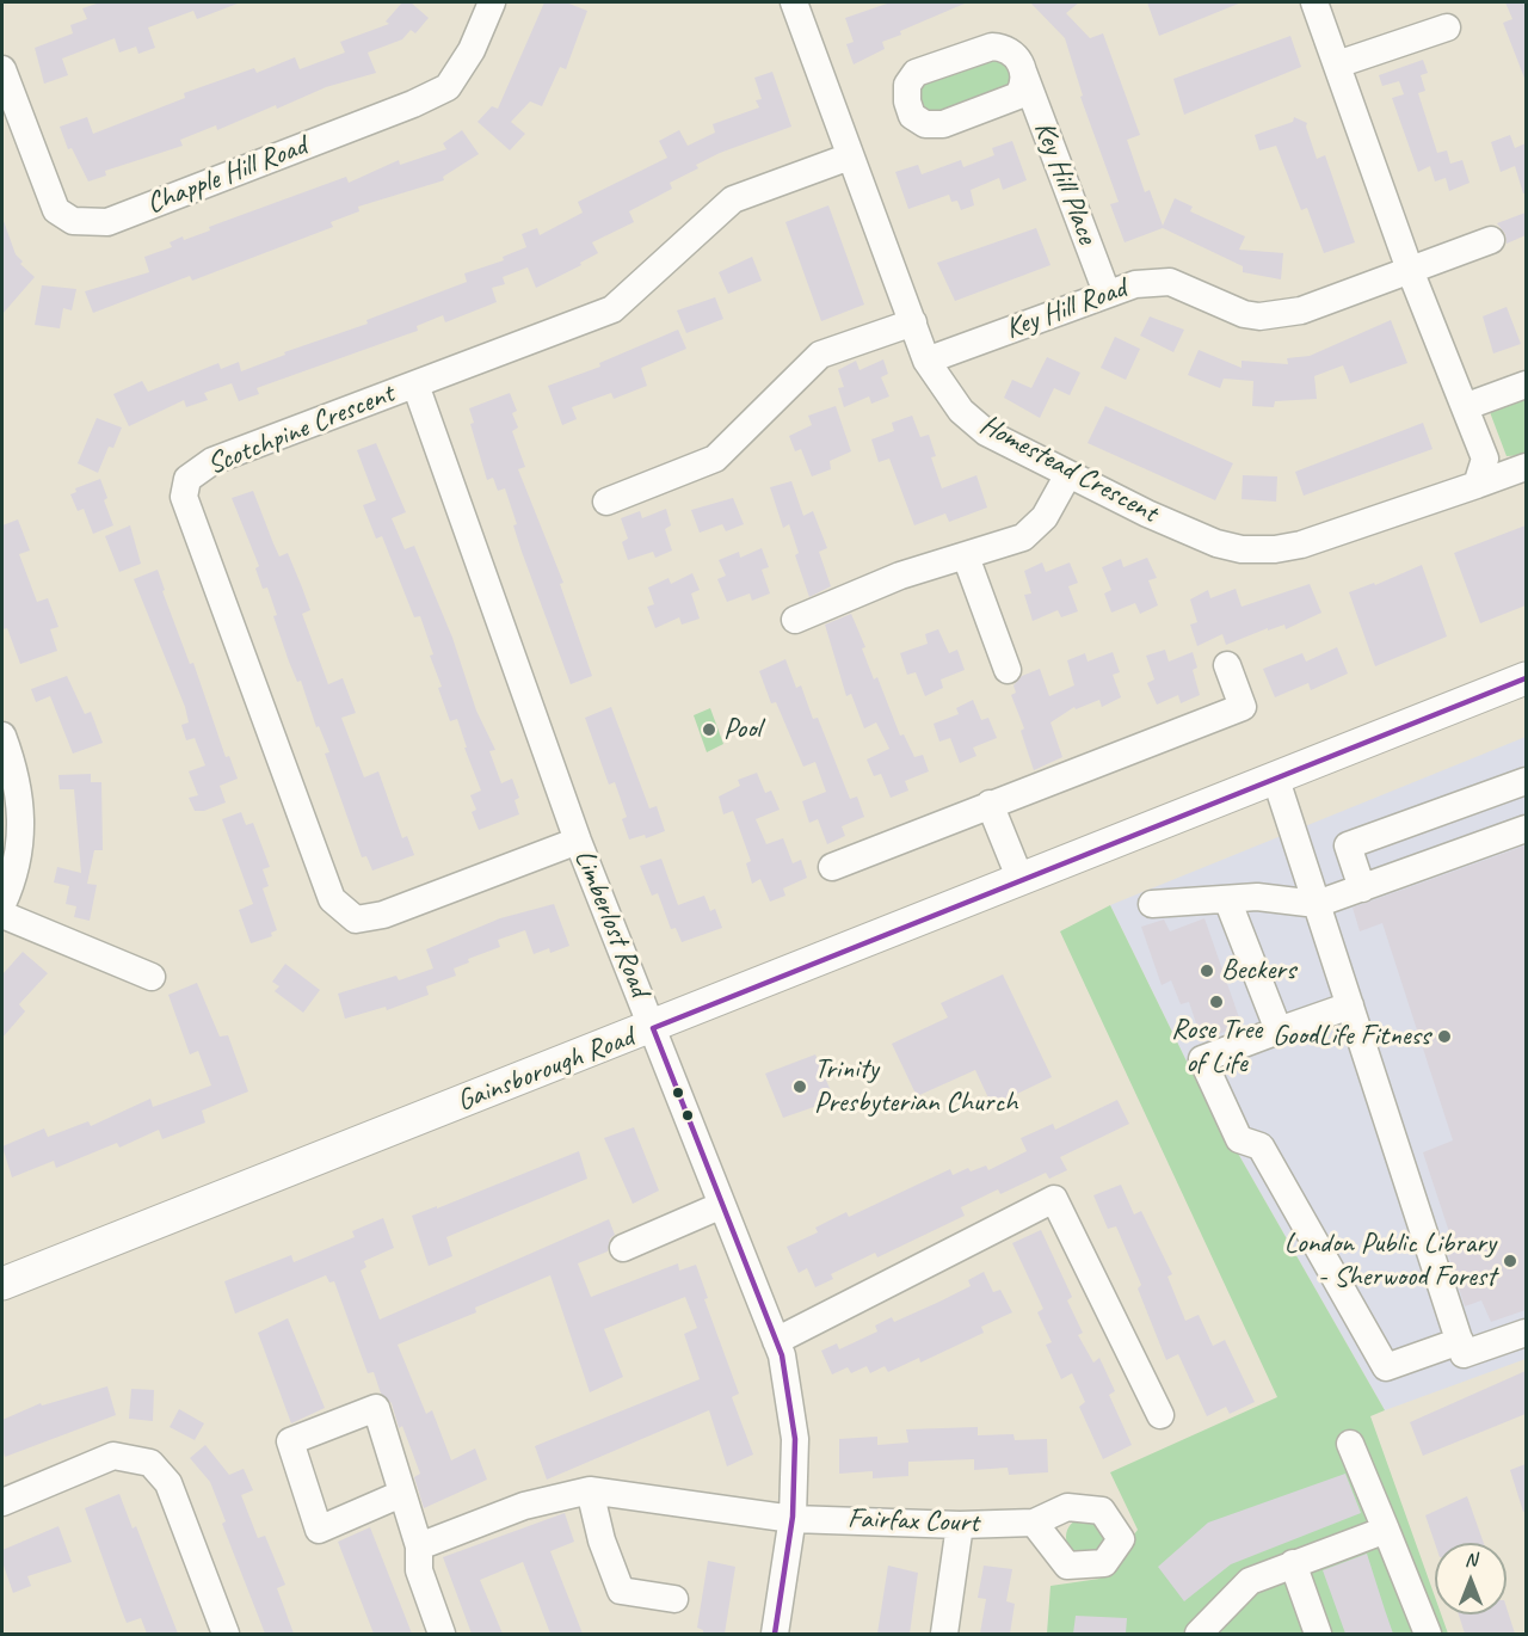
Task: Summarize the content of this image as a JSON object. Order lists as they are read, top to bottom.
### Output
{
  "streets": {
    "main road": ["Gainsborough Road"],
    "street": [
      "Chapple Hill Road",
      "Key Hill Place",
      "Key Hill Road",
      "Scotchpine Crescent",
      "Homestead Crescent",
      "Limberlost Road",
      "Fairfax Court"
    ]
  },
  "crossings": [
    ["Key Hill Place", "Key Hill Road"],
    ["Key Hill Road", "Homestead Crescent"],
    ["Scotchpine Crescent", "Homestead Crescent"],
    ["Scotchpine Crescent", "Limberlost Road"],
    ["Limberlost Road", "Gainsborough Road"],
    ["Limberlost Road", "Fairfax Court"]
  ],
  "places": [
    "Pool",
    "Beckers",
    "Rose Tree of Life",
    "GoodLife Fitness",
    "Trinity Presbyterian Church",
    "London Public Library - Sherwood Forest"
  ],
  "north": "top"
}
